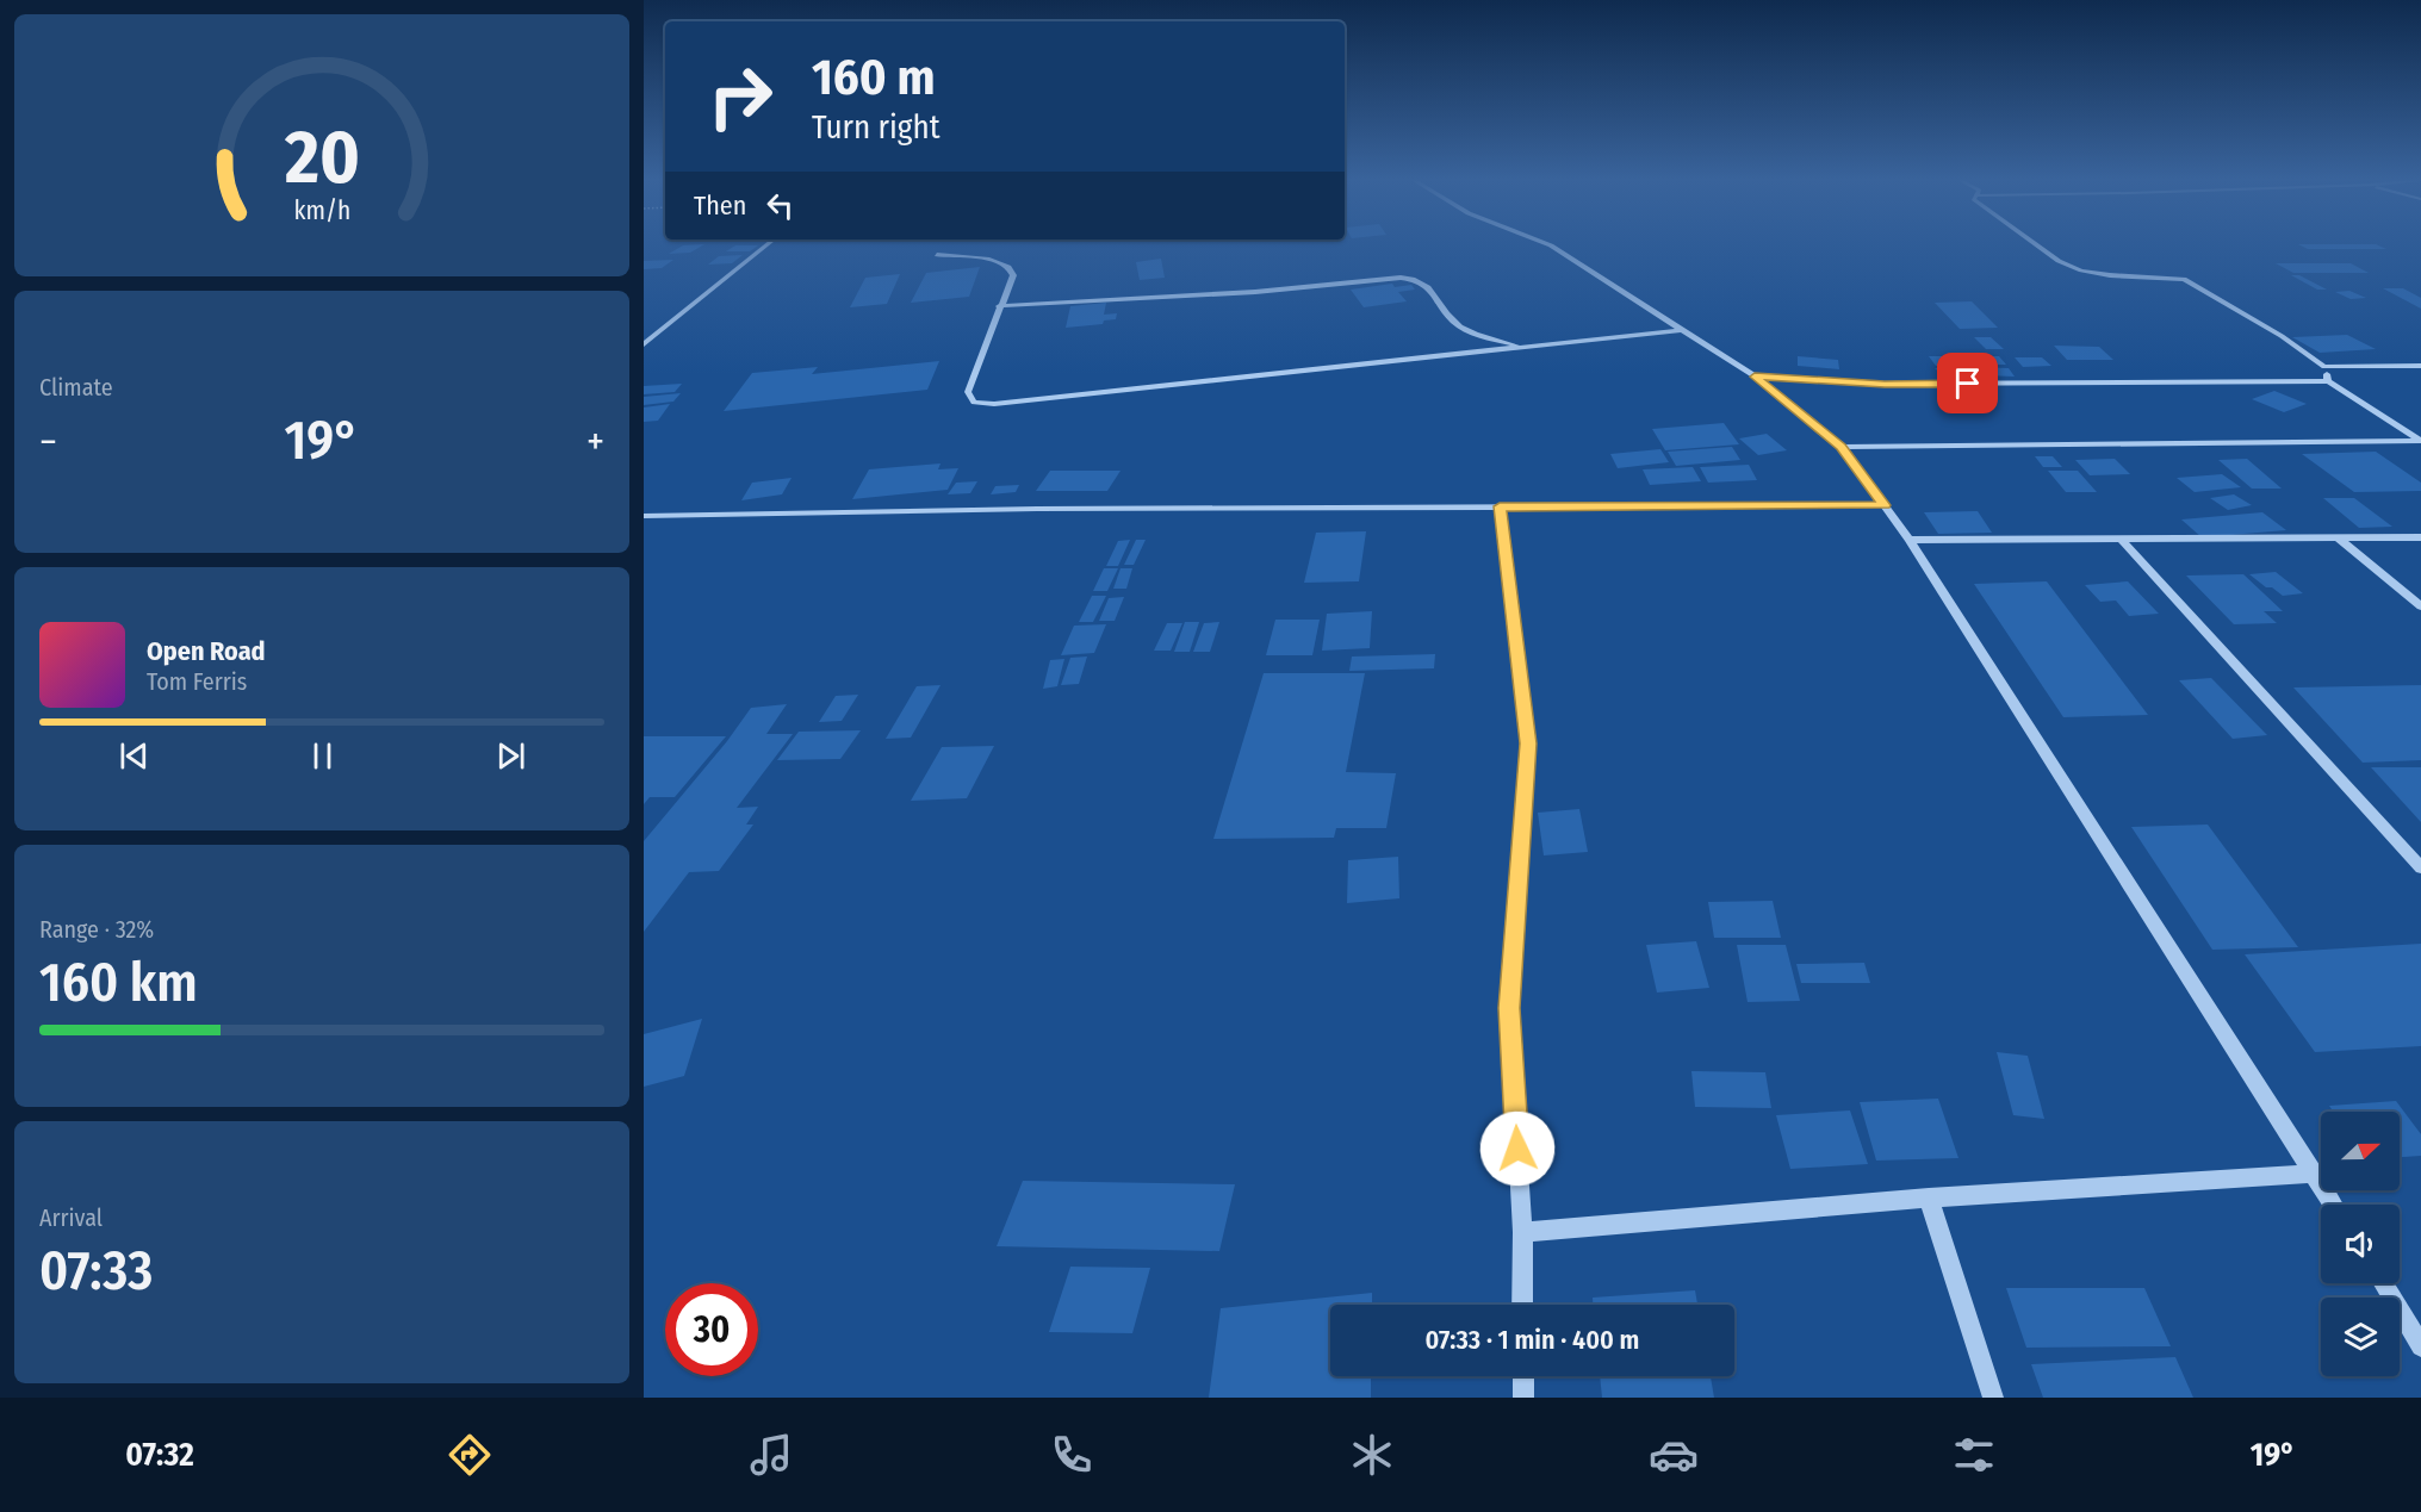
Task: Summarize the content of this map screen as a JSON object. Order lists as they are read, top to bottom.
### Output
{
  "north": "right",
  "page": {
    "turn": ["160 m", "Turn right"],
    "then": "Then",
    "tile": [
      "Climate",
      ["Range · 32%", "160 km"],
      ["Arrival", "07:33"]
    ],
    "heat": ["−", "19°", "+"],
    "song": ["Open Road", "Tom Ferris"],
    "limit": "30",
    "trip": "07:33 · 1 min · 400 m",
    "tabs": ["07:32", "19°"],
    "gauge": ["20", "km/h"]
  }
}
